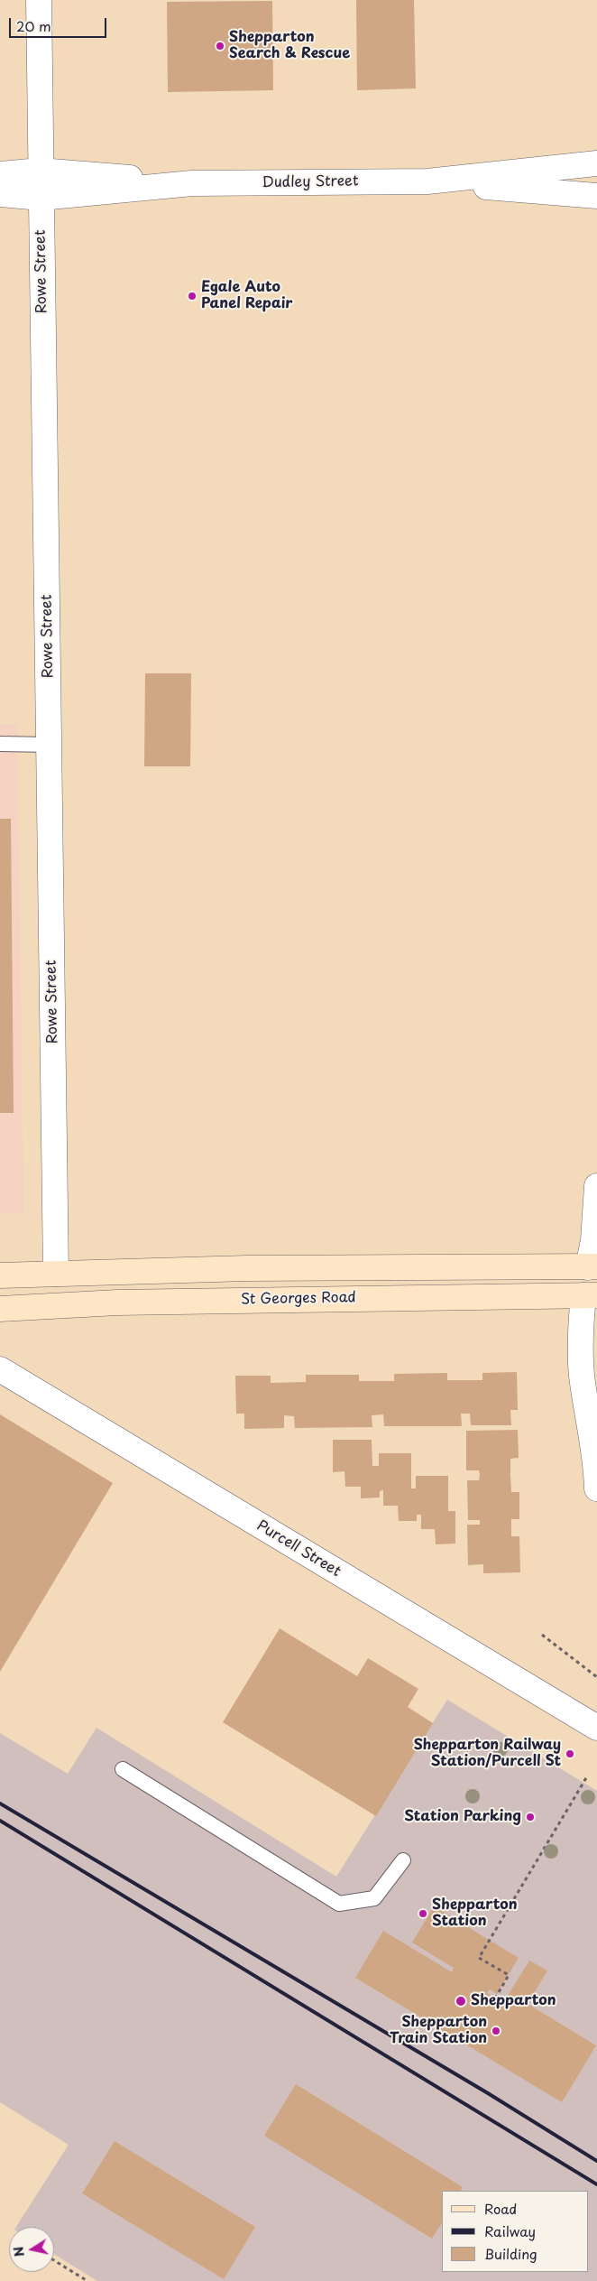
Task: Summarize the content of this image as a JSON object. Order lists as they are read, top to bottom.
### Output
{
  "streets": {
    "street": [
      "Dudley Street",
      "Rowe Street",
      "St Georges Road",
      "Purcell Street"
    ]
  },
  "crossings": [
    ["Dudley Street", "Rowe Street"],
    ["Rowe Street", "St Georges Road"]
  ],
  "places": [
    "Shepparton Search & Rescue",
    "Egale Auto Panel Repair",
    "Shepparton Railway Station/Purcell St",
    "Station Parking",
    "Shepparton Station",
    "Shepparton",
    "Shepparton Train Station"
  ],
  "legend": ["Road", "Railway", "Building"],
  "scale_bar": "20 m",
  "north": "left"
}
